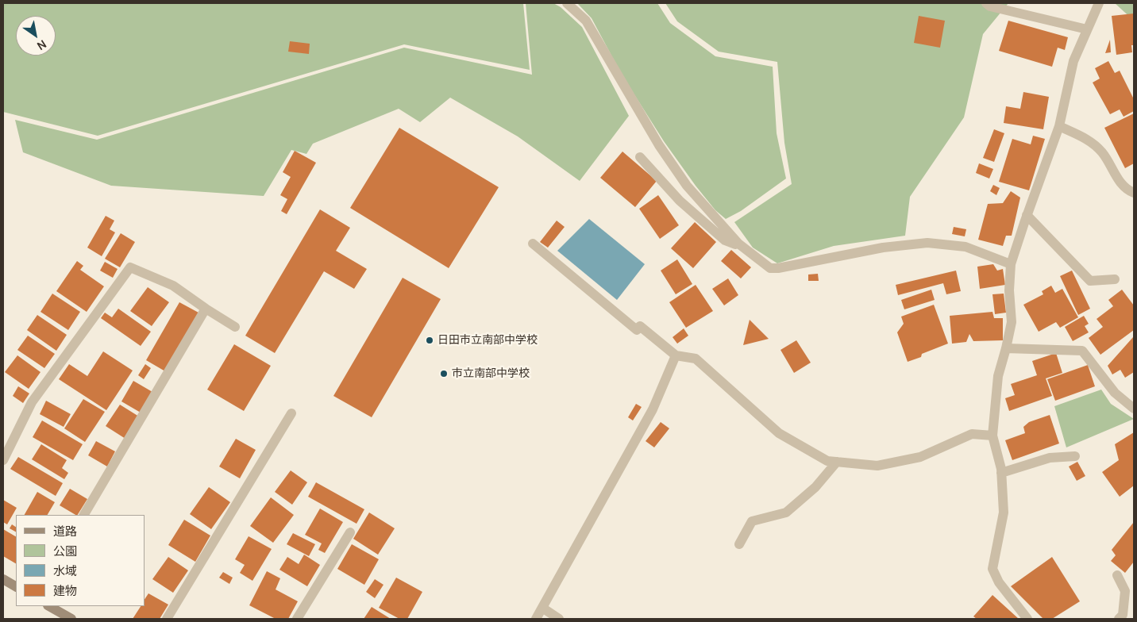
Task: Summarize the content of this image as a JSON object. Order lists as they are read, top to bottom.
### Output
{
  "places": ["日田市立南部中学校", "市立南部中学校"],
  "legend": [
    "道路",
    "公園",
    "水域",
    "建物"
  ],
  "north": "bottom right"
}
